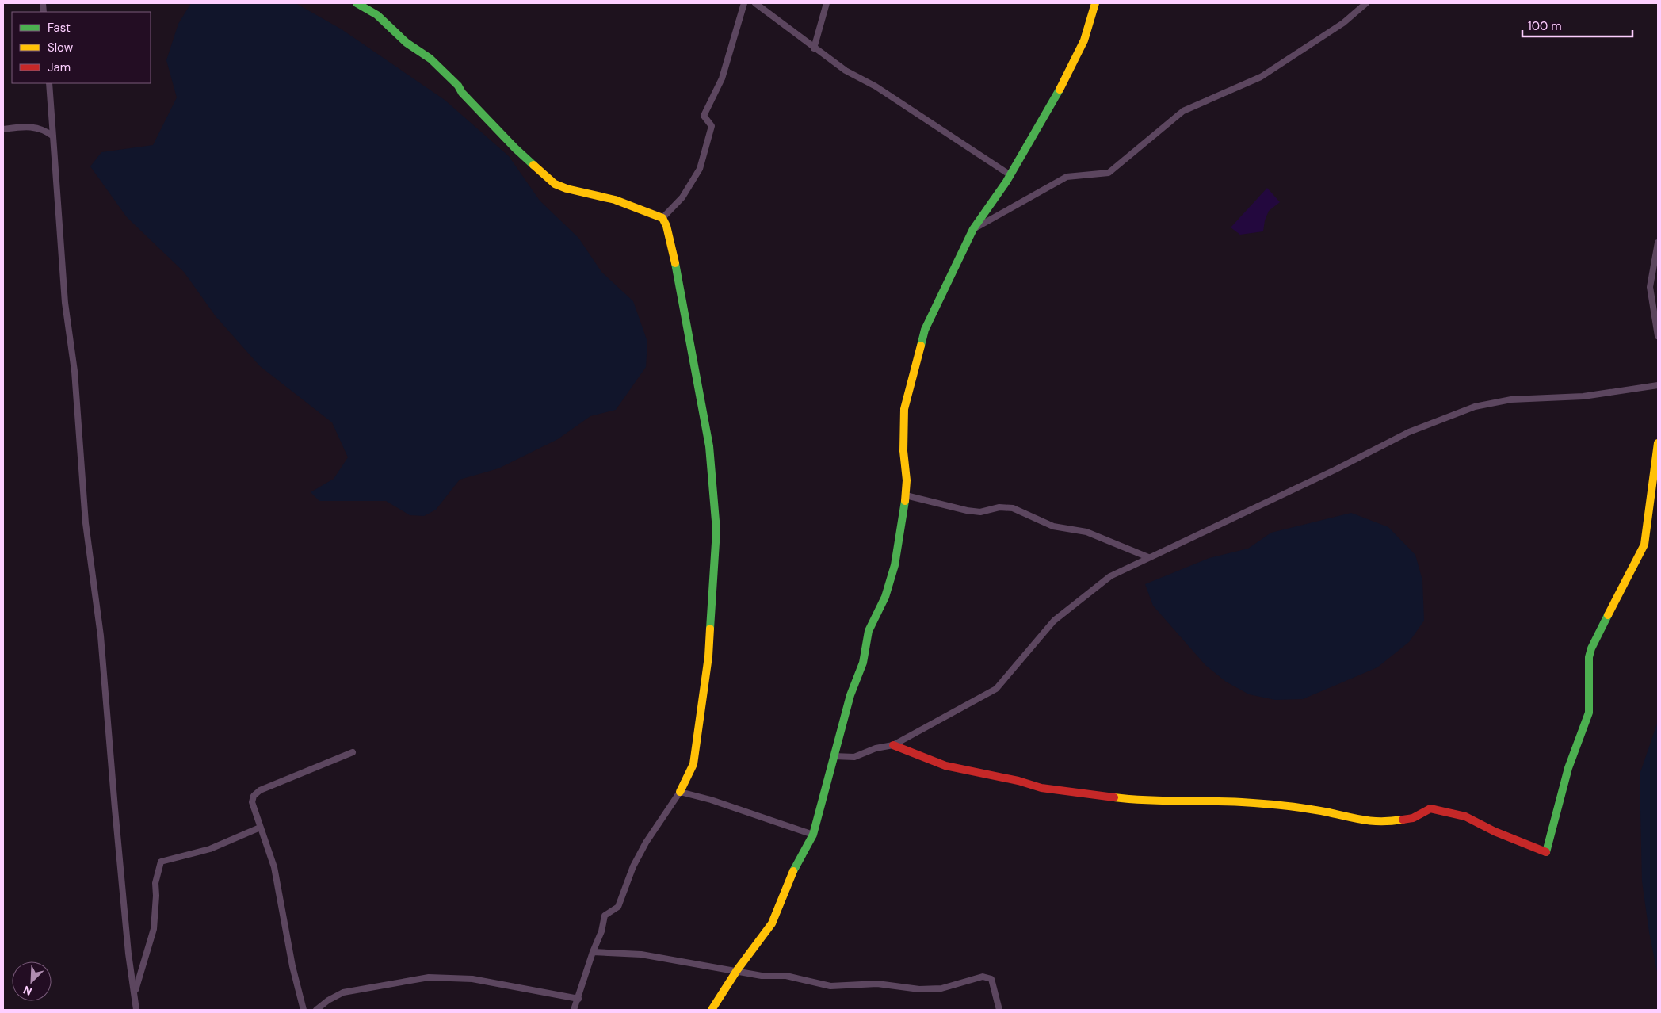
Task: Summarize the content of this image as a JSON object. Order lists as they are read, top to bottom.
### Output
{
  "legend": ["Fast", "Slow", "Jam"],
  "scale_bar": "100 m",
  "north": "bottom left"
}
